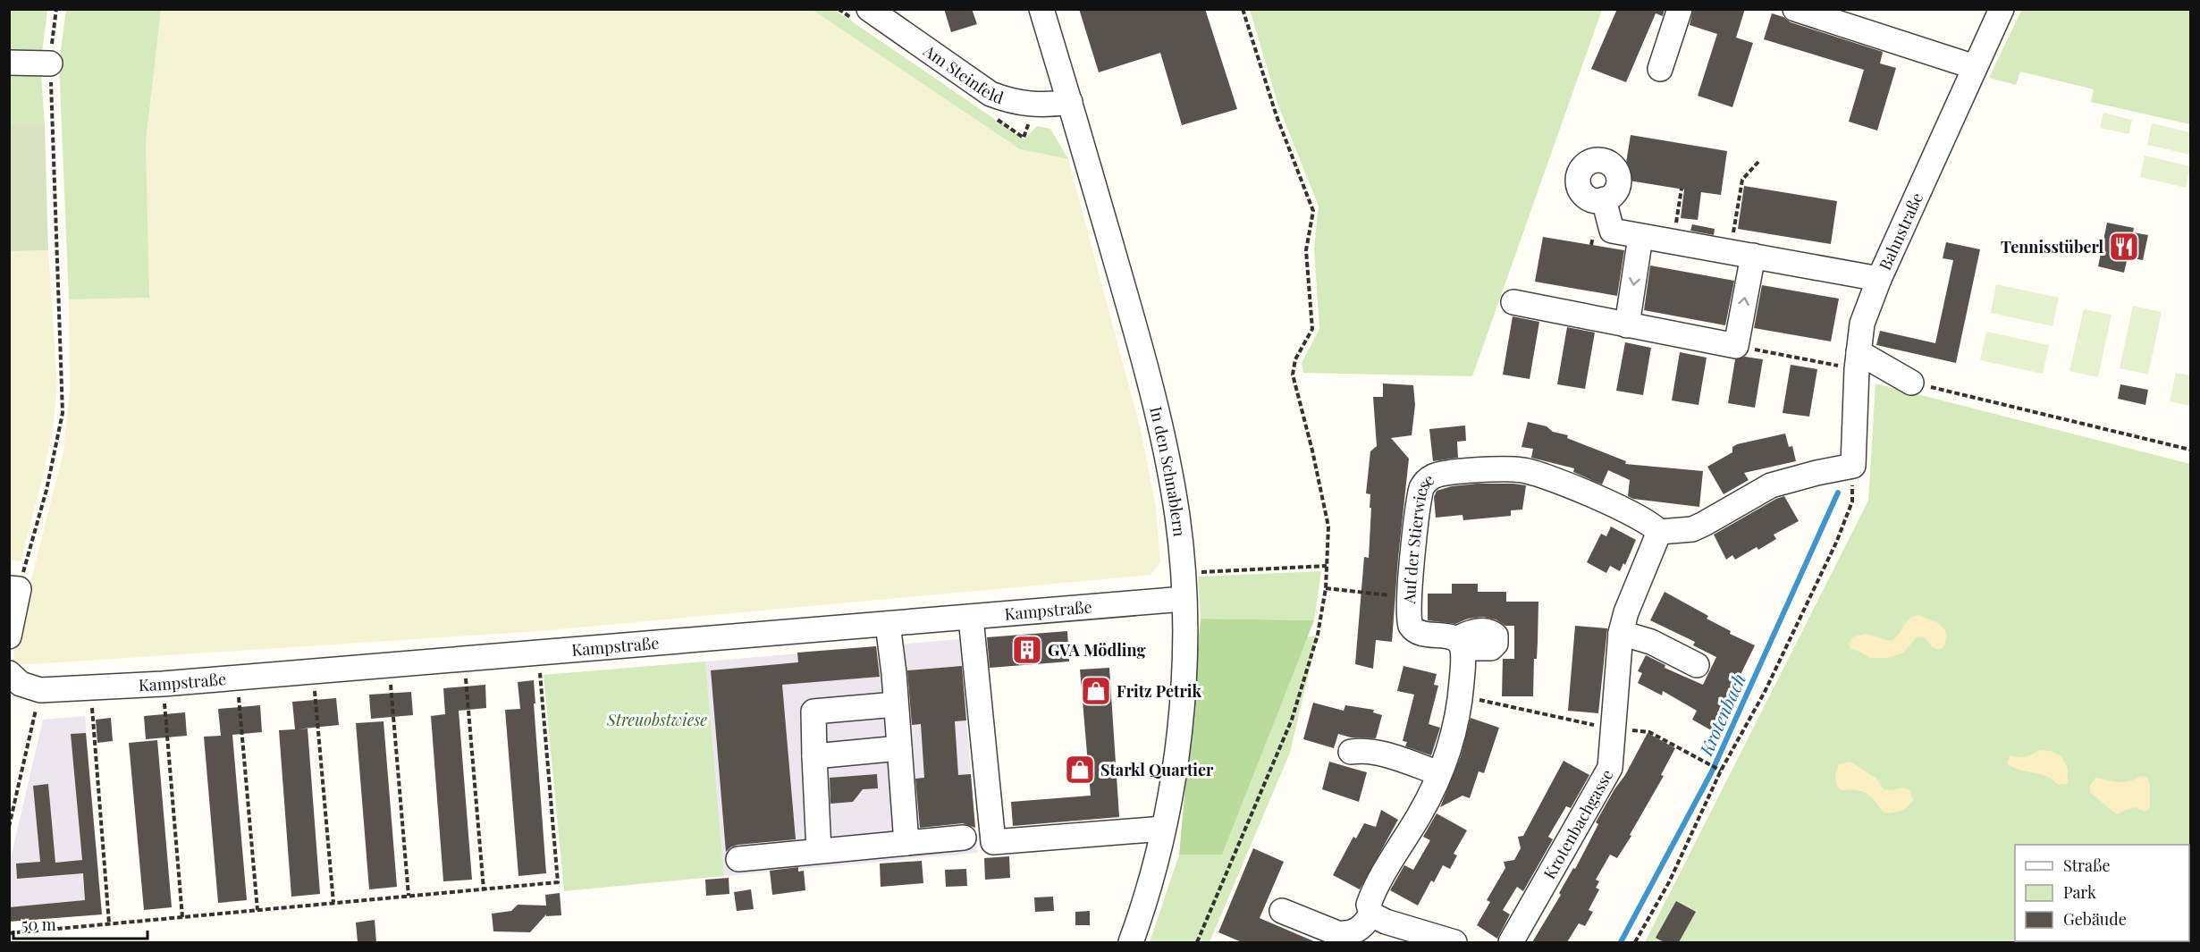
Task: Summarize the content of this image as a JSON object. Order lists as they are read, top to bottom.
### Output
{
  "streets": {
    "street": [
      "Am Steinfeld",
      "Bahnstraße",
      "In den Schnablern",
      "Auf der Stierwiese",
      "Kampstraße",
      "Krotenbachgasse"
    ]
  },
  "crossings": [
    ["Am Steinfeld", "In den Schnablern"],
    ["In den Schnablern", "Kampstraße"],
    ["Auf der Stierwiese", "Krotenbachgasse"]
  ],
  "water": ["Krotenbach"],
  "parks": ["Streuobstwiese"],
  "places": {
    "restaurant": ["Tennisstüberl"],
    "building": ["GVA Mödling"],
    "shop": ["Fritz Petrik", "Starkl Quartier"]
  },
  "legend": ["Straße", "Park", "Gebäude"],
  "scale_bar": "50 m"
}
